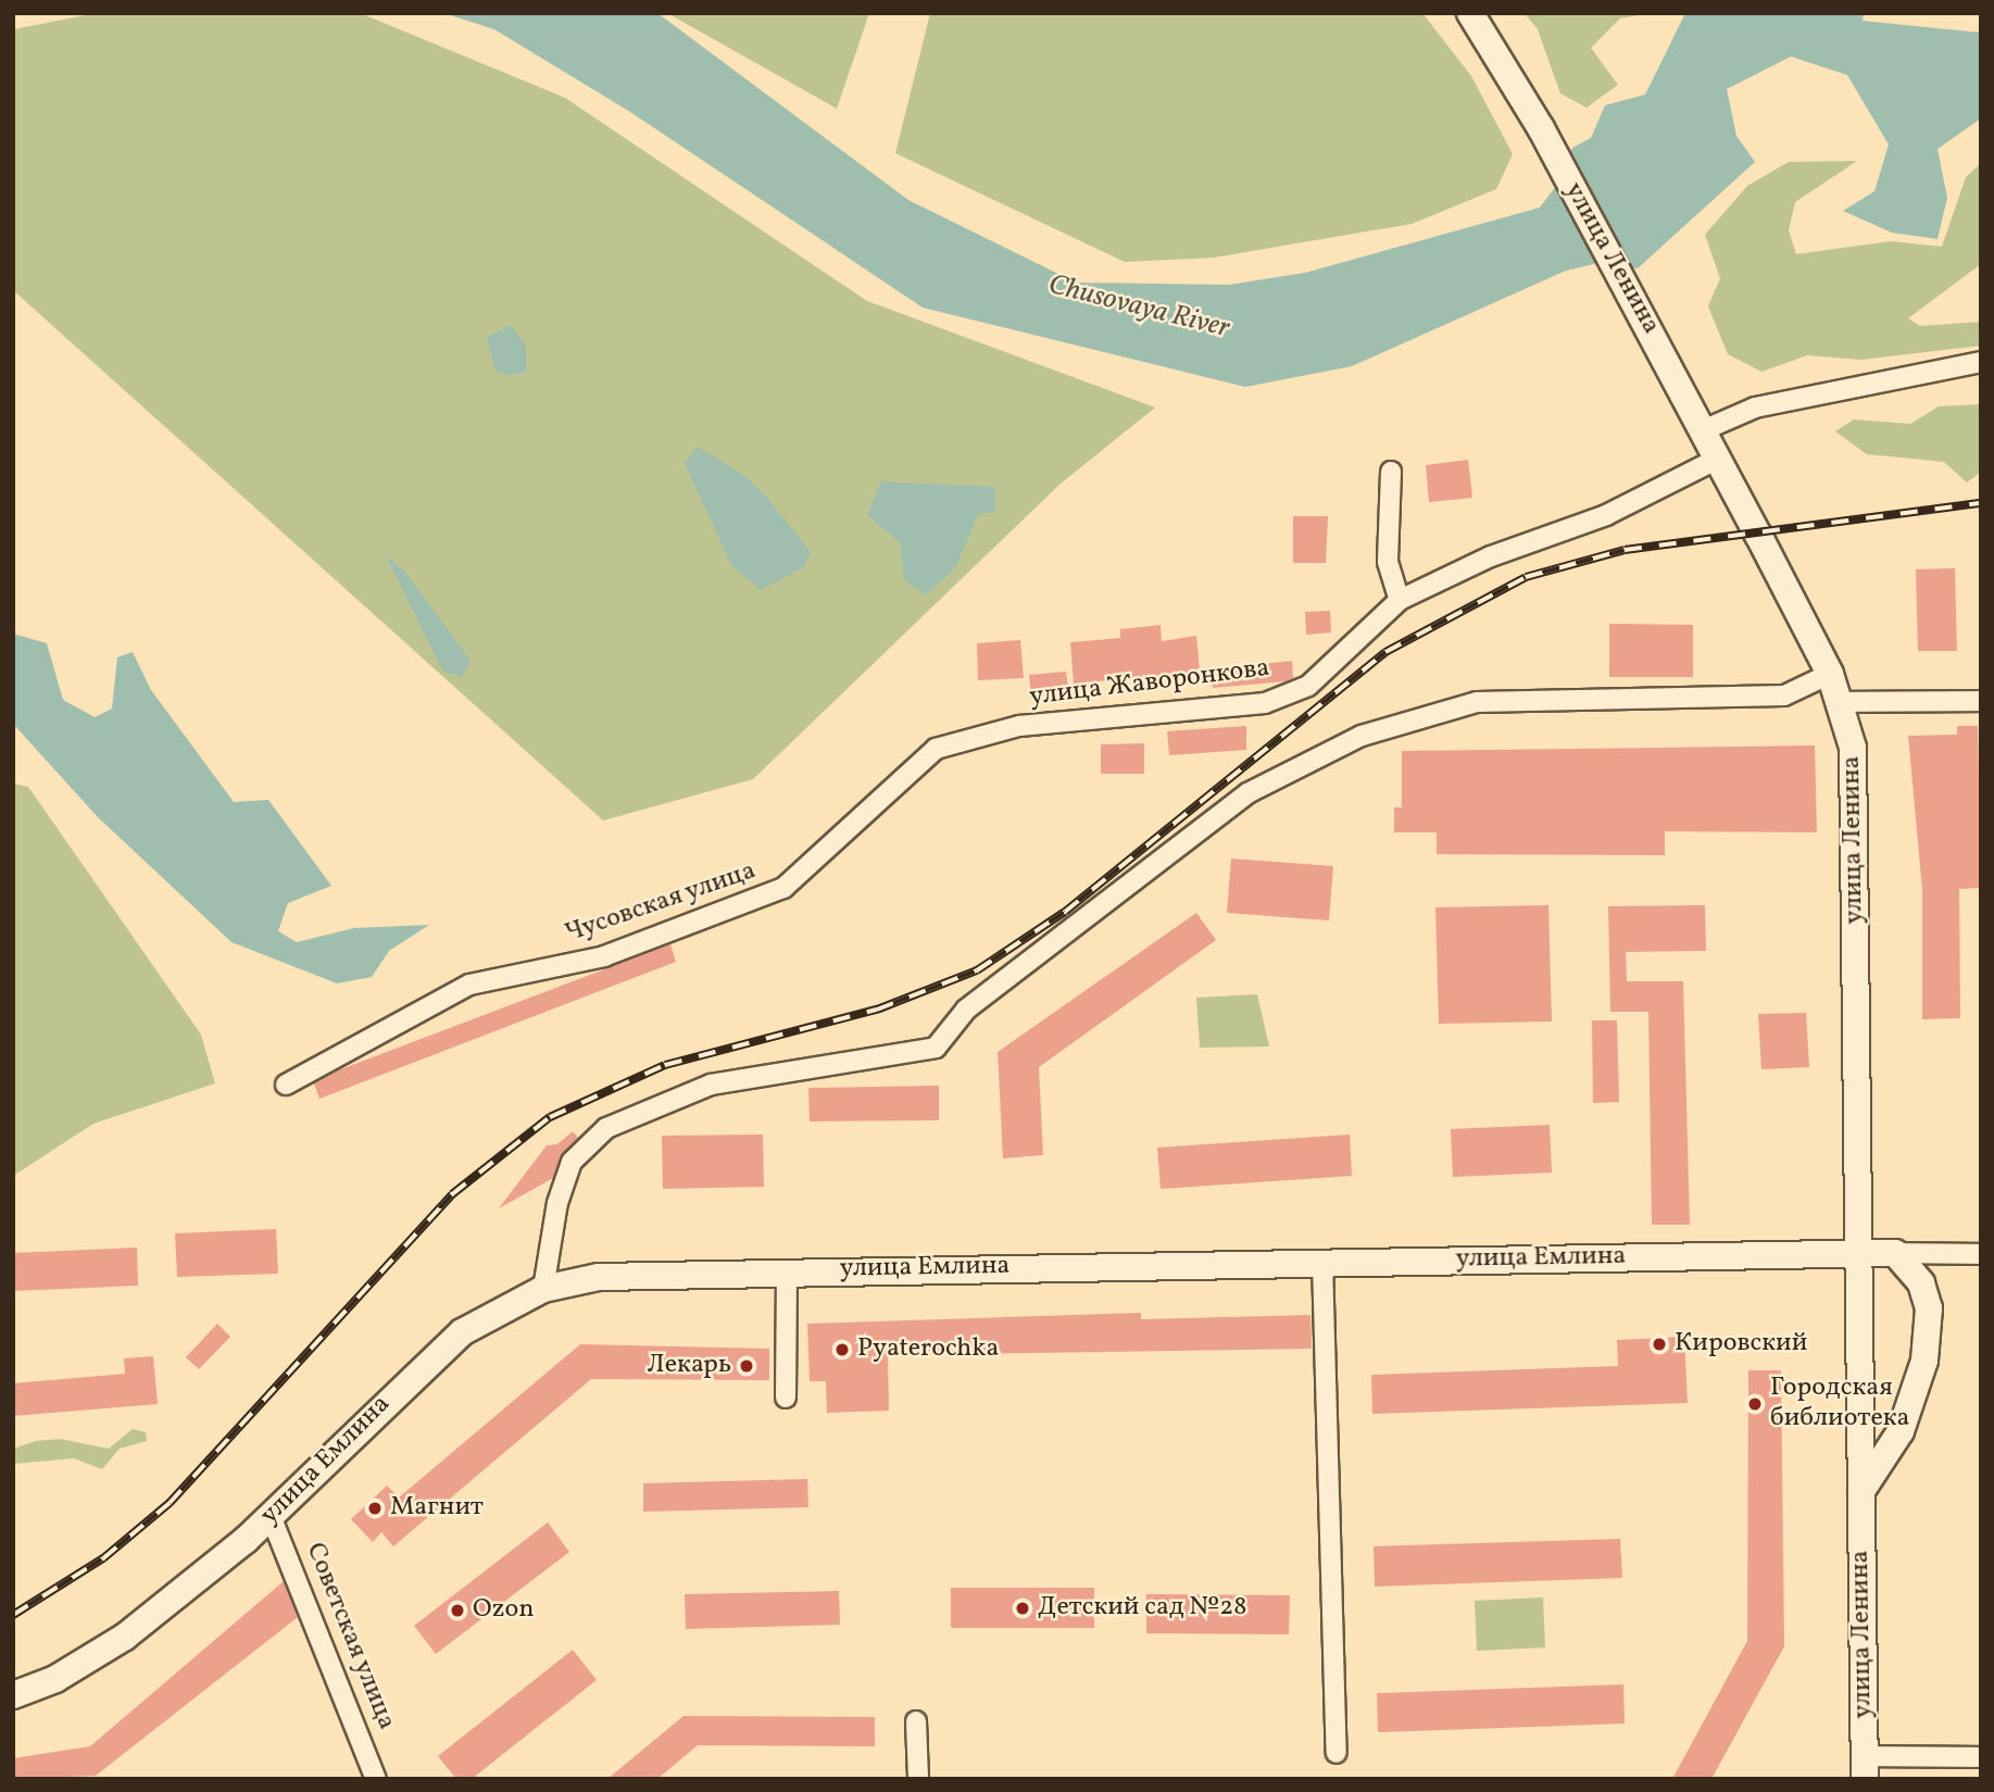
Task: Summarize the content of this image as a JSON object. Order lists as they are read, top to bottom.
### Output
{
  "streets": {
    "street": [
      "улица Ленина",
      "улица Жаворонкова",
      "Чусовская улица",
      "улица Емлина",
      "Советская улица"
    ]
  },
  "crossings": [
    ["улица Ленина", "улица Жаворонкова"],
    ["улица Ленина", "улица Емлина"],
    ["улица Жаворонкова", "Чусовская улица"],
    ["улица Емлина", "Советская улица"]
  ],
  "water": ["Chusovaya River"],
  "places": [
    "Кировский",
    "Pyaterochka",
    "Лекарь",
    "Городская библиотека",
    "Магнит",
    "Детский сад №28",
    "Ozon"
  ]
}
